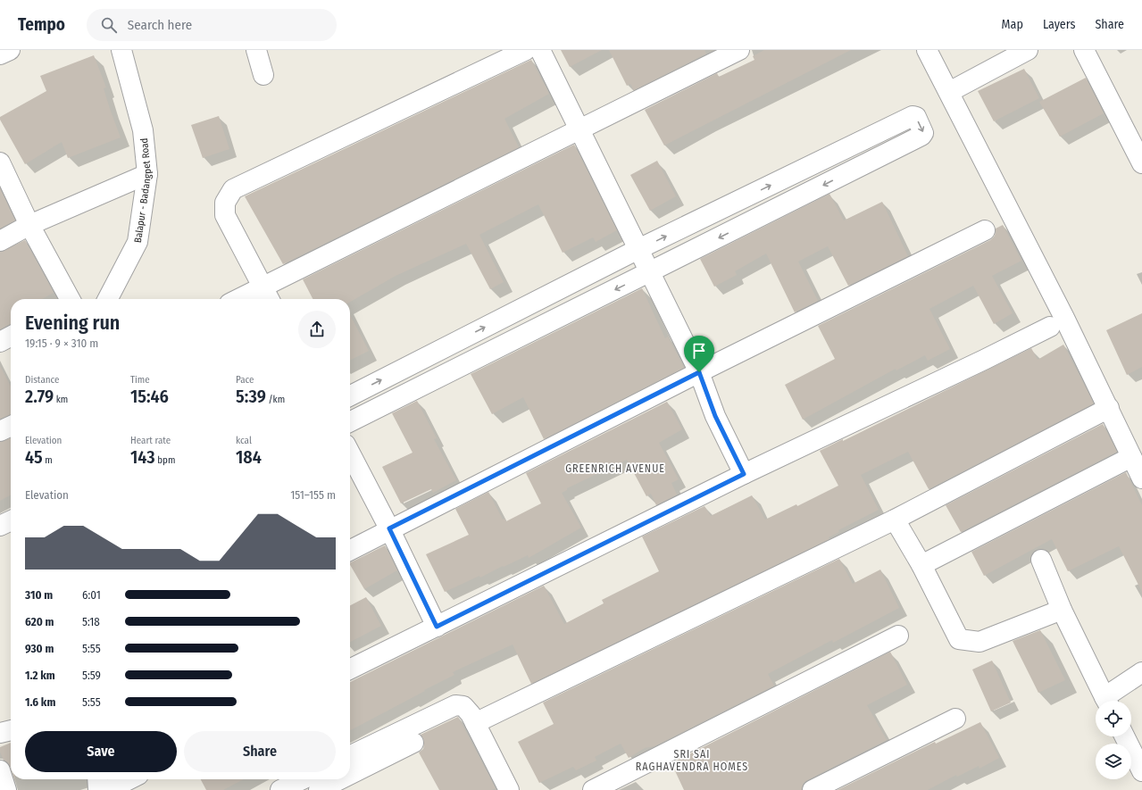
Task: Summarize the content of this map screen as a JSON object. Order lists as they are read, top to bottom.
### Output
{
  "streets": {
    "street": ["Balapur - Badangpet Road"]
  },
  "districts": ["GREENRICH AVENUE", "SRI SAI RAGHAVENDRA HOMES"],
  "page": {
    "header": "Tempo",
    "search": "Search here",
    "nav": ["Map", "Layers", "Share"],
    "heading": ["Evening run", "19:15 · 9 × 310 m"],
    "stats": [
      ["Distance", "2.79 km"],
      ["Time", "15:46"],
      ["Pace", "5:39 /km"],
      ["Elevation", "45 m"],
      ["Heart rate", "143 bpm"],
      ["kcal", "184"]
    ],
    "chart": ["Elevation", "151–155 m"],
    "list": [
      {
        "name": "310 m",
        "note": "6:01"
      },
      {
        "name": "620 m",
        "note": "5:18"
      },
      {
        "name": "930 m",
        "note": "5:55"
      },
      {
        "name": "1.2 km",
        "note": "5:59"
      },
      {
        "name": "1.6 km",
        "note": "5:55"
      }
    ],
    "buttons": ["Save", "Share"]
  }
}
